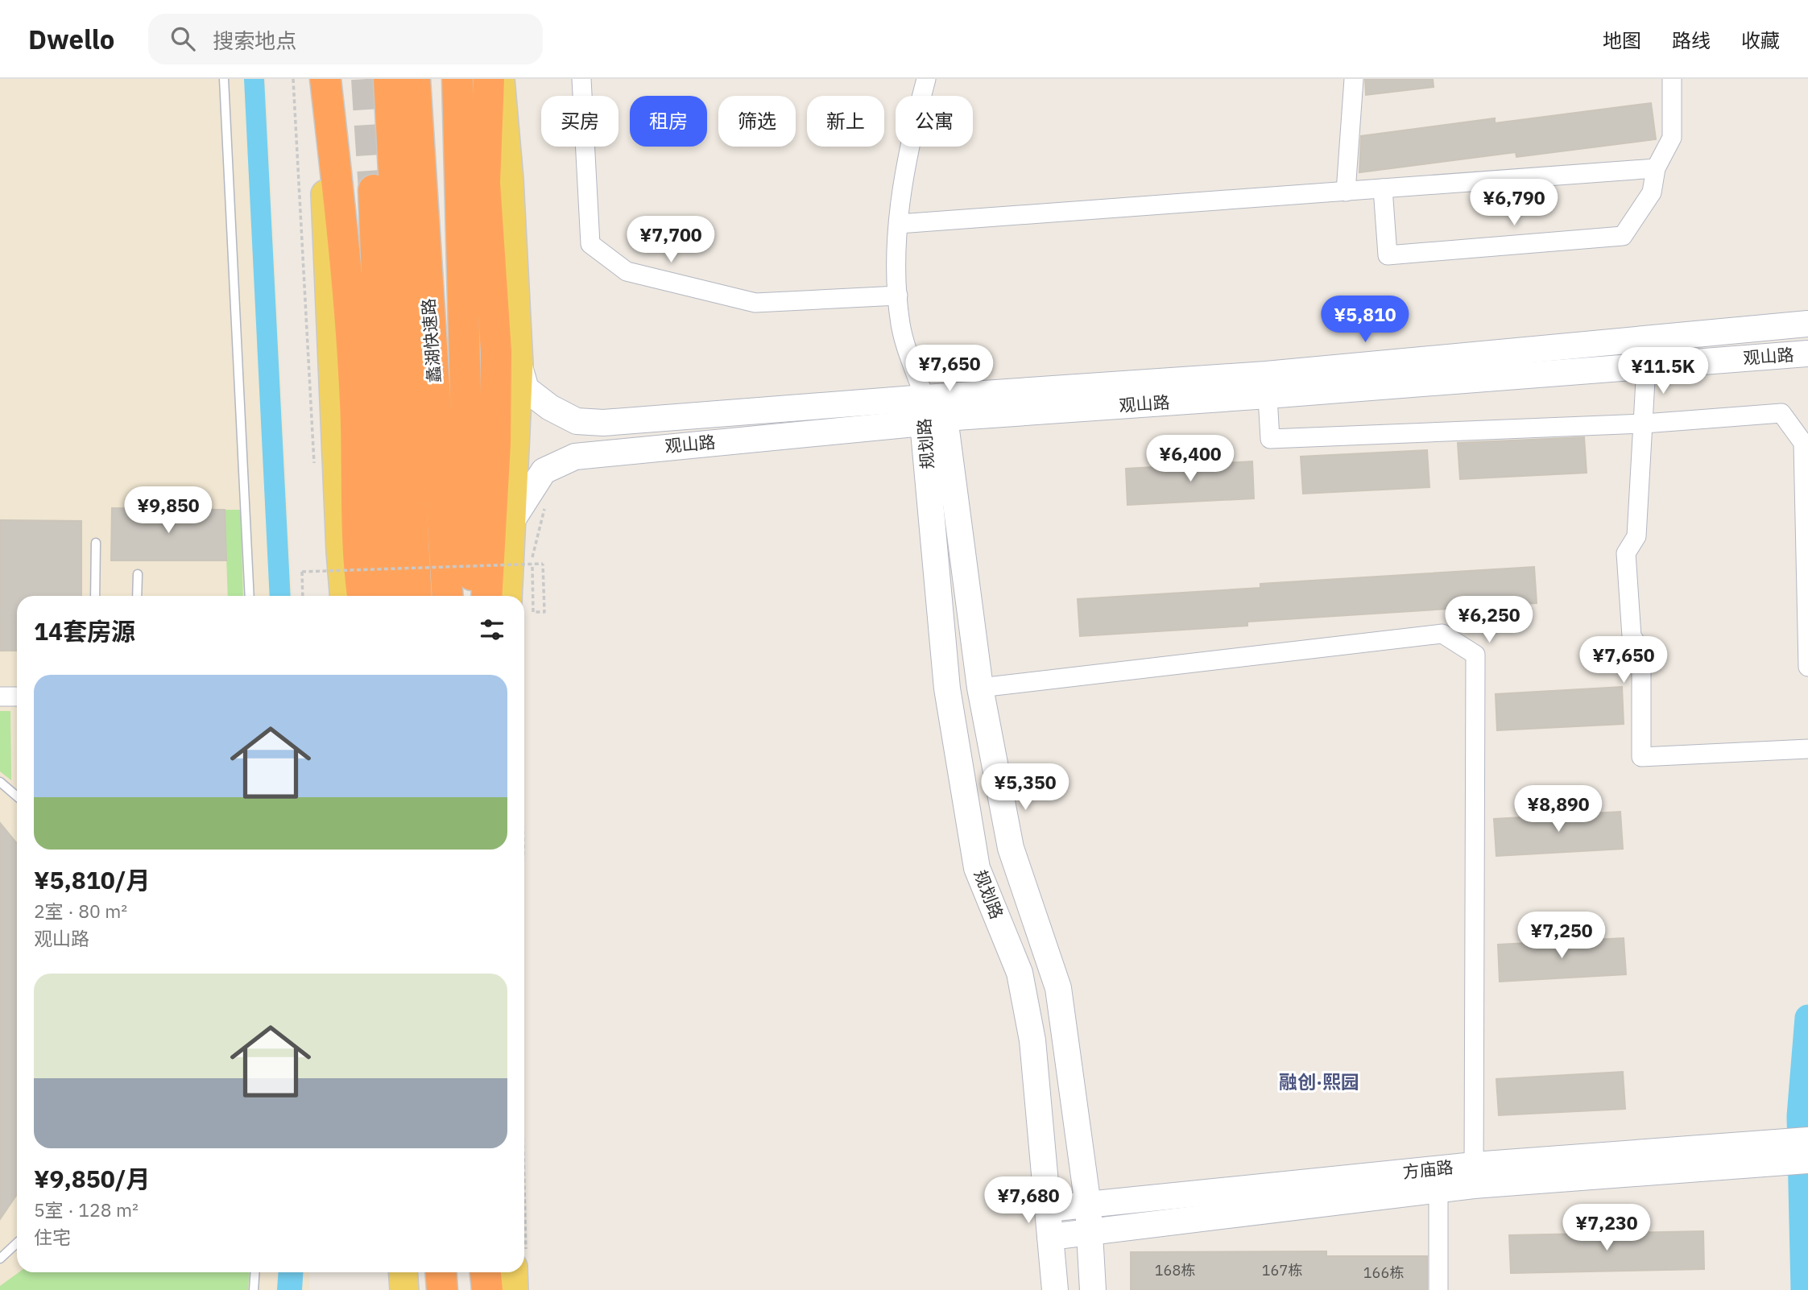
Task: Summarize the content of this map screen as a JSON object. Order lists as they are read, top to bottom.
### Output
{
  "streets": {
    "highway": ["蠡湖快速路"],
    "street": ["观山路", "规划路", "方庙路"]
  },
  "crossings": [
    ["观山路", "规划路"],
    ["规划路", "方庙路"]
  ],
  "districts": ["融创·熙园"],
  "house_numbers": ["168栋", "167栋", "166栋"],
  "page": {
    "header": "Dwello",
    "search": "搜索地点",
    "nav": ["地图", "路线", "收藏"],
    "chip": [
      "买房",
      "租房",
      "筛选",
      "新上",
      "公寓"
    ],
    "price": [
      "¥6,790",
      "¥7,700",
      "¥5,810",
      "¥7,650",
      "¥11.5K",
      "¥6,400",
      "¥9,850",
      "¥6,250",
      "¥7,650",
      "¥5,350",
      "¥8,890",
      "¥7,250",
      "¥7,680",
      "¥7,230"
    ],
    "heading": "14套房源",
    "list": [
      {
        "name": "¥5,810/月",
        "note": "2室 · 80 m² · 观山路"
      },
      {
        "name": "¥9,850/月",
        "note": "5室 · 128 m² · 住宅"
      }
    ]
  }
}
